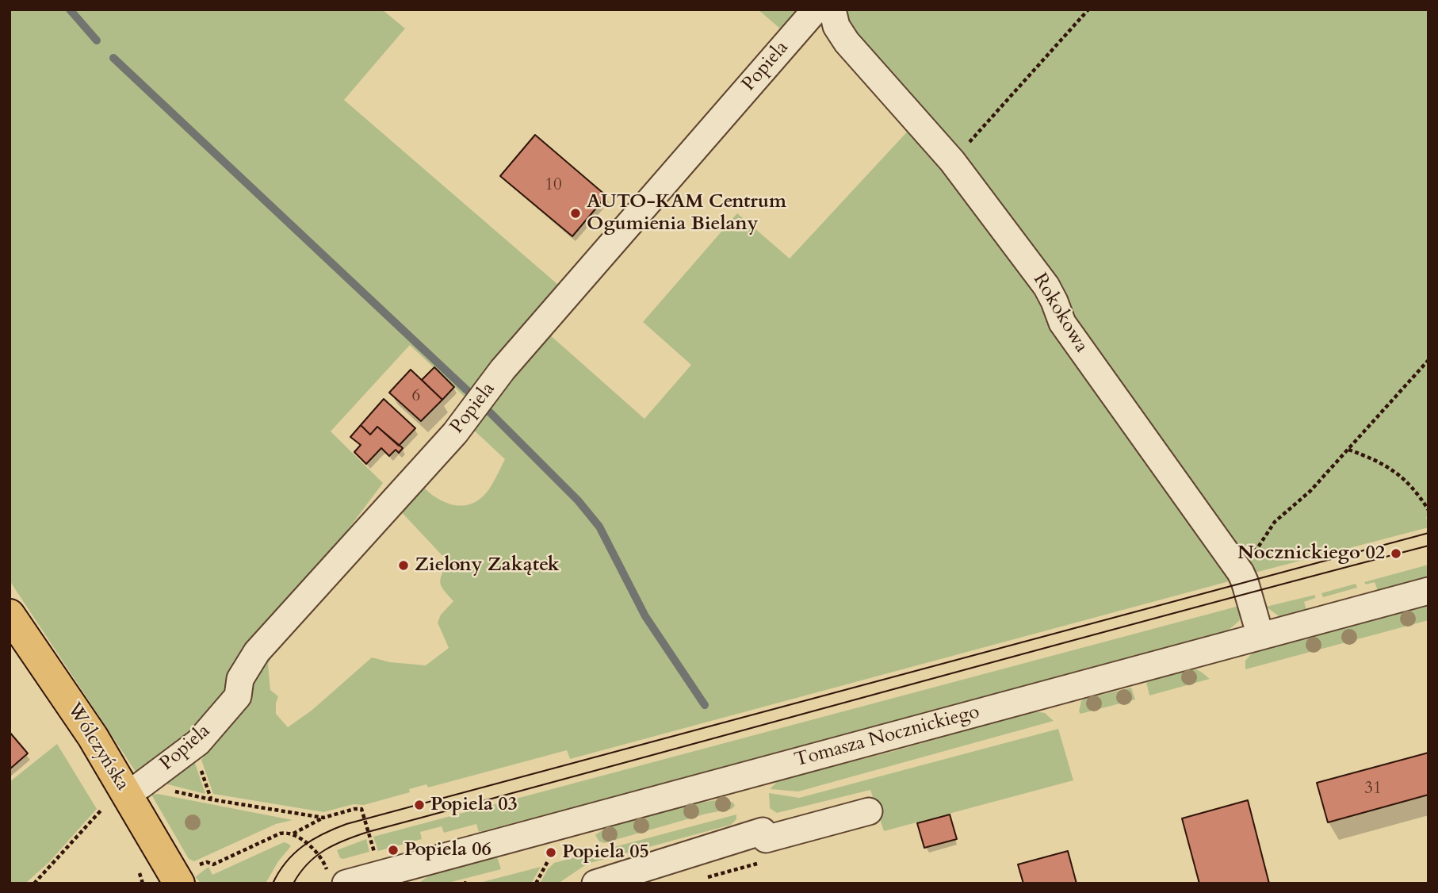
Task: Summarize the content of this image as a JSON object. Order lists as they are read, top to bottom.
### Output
{
  "streets": {
    "main road": ["Wólczyńska"],
    "street": ["Popiela", "Rokokowa", "Tomasza Nocznickiego"]
  },
  "crossings": [
    ["Popiela", "Wólczyńska"],
    ["Rokokowa", "Tomasza Nocznickiego"]
  ],
  "places": [
    "AUTO-KAM Centrum Ogumienia Bielany",
    "Nocznickiego 02",
    "Zielony Zakątek",
    "Popiela 03",
    "Popiela 06",
    "Popiela 05"
  ],
  "house_numbers": ["10", "6", "31"]
}
